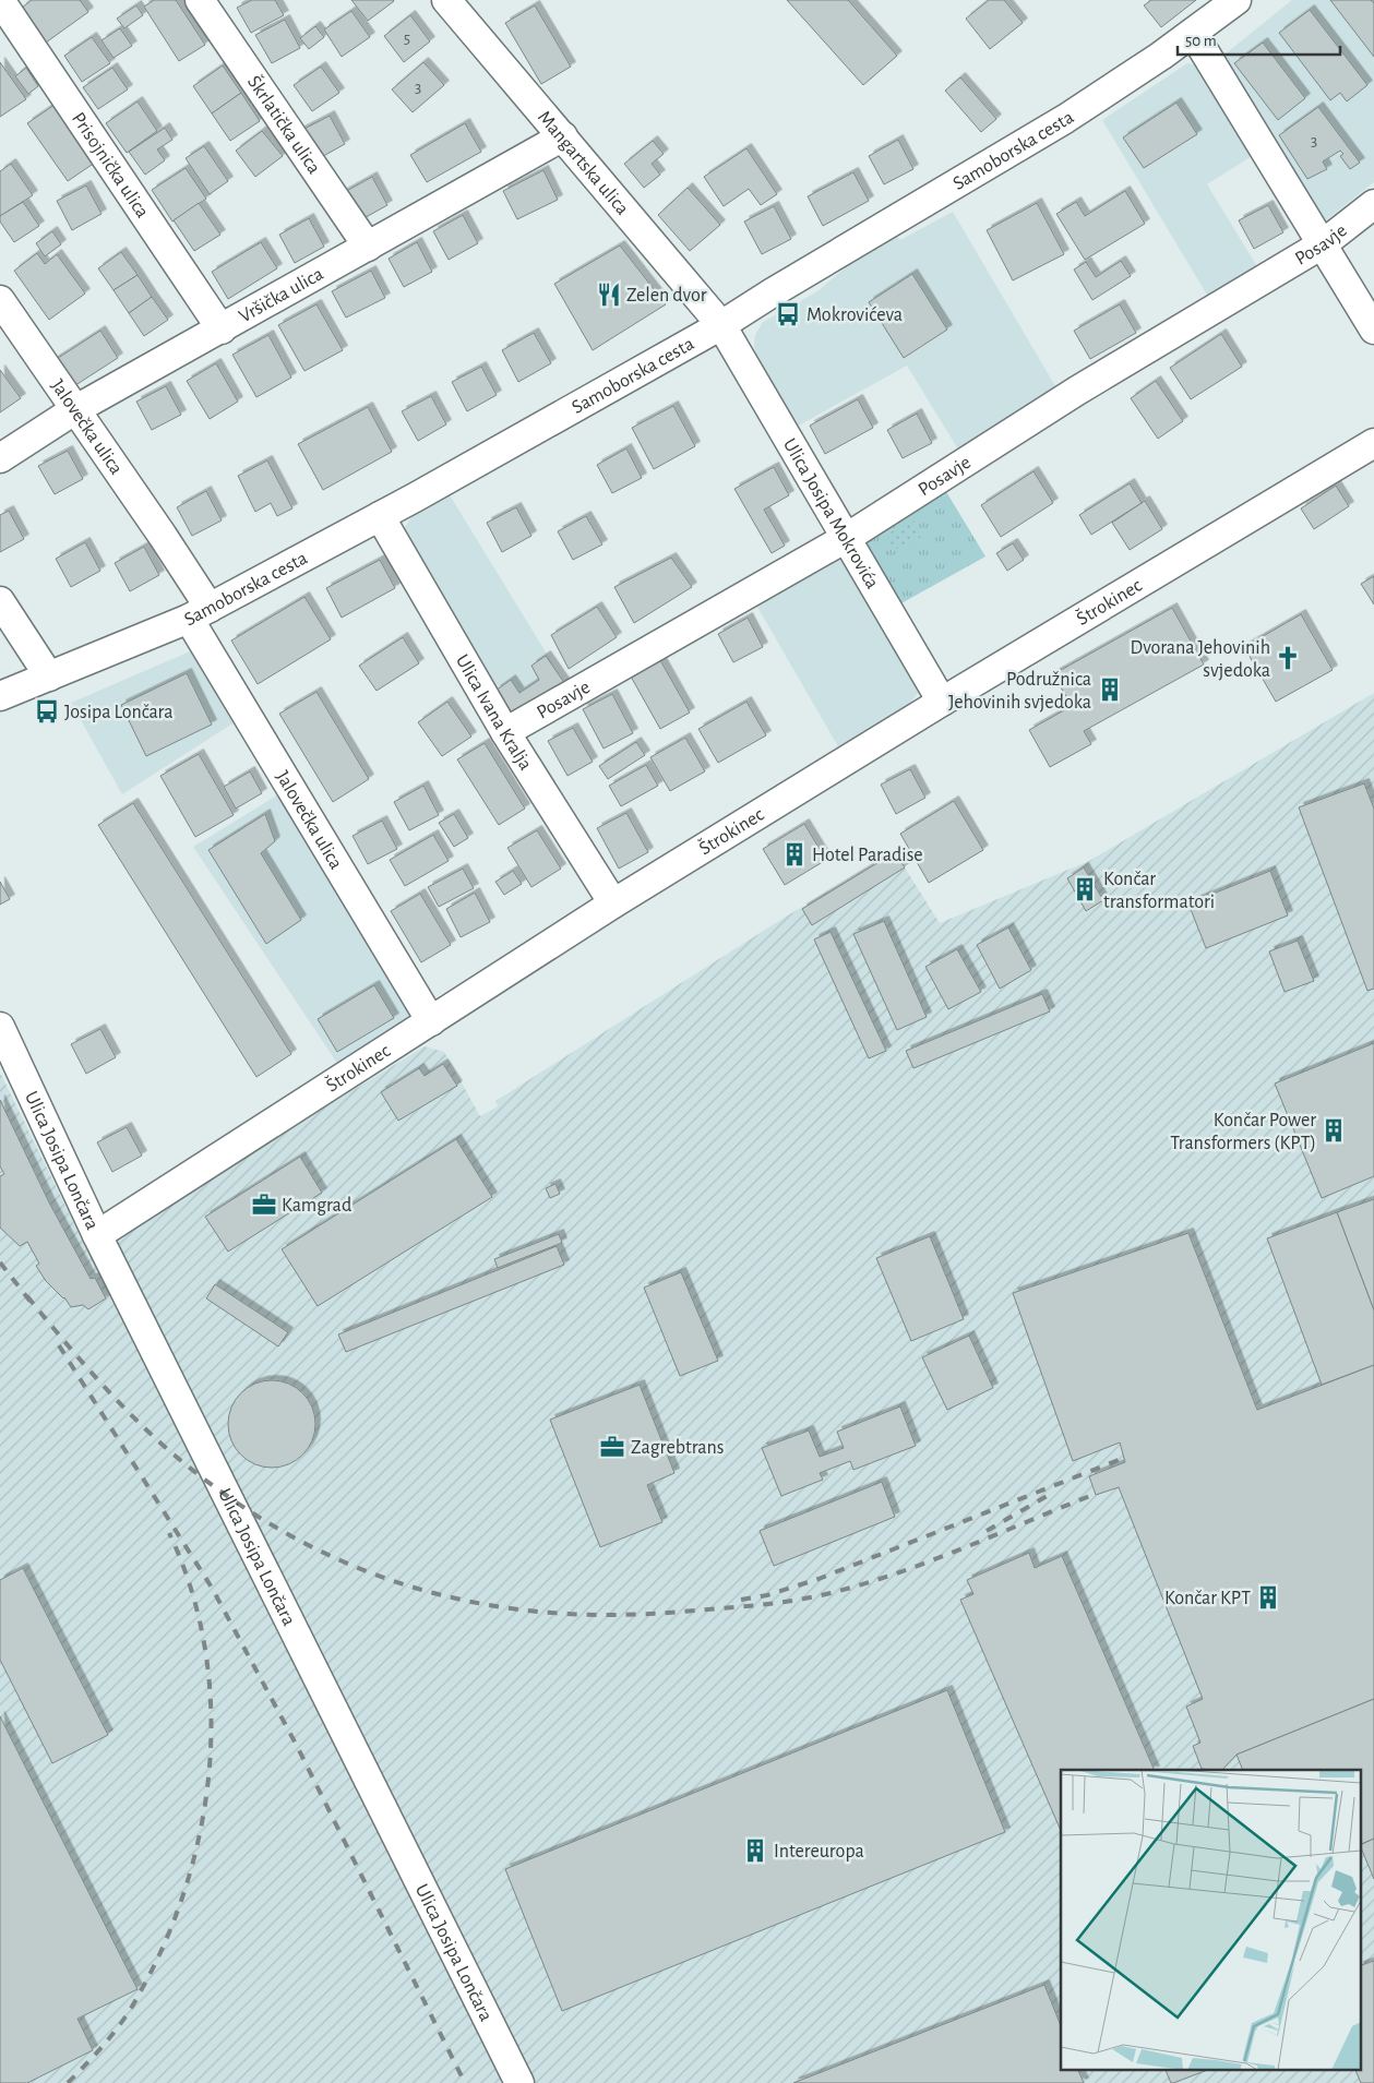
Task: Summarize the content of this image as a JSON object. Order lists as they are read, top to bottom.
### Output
{
  "streets": {
    "street": [
      "Škrlatička ulica",
      "Samoborska cesta",
      "Mangartska ulica",
      "Prisojnička ulica",
      "Posavje",
      "Vršička ulica",
      "Jalovečka ulica",
      "Ulica Josipa Mokrovića",
      "Štrokinec",
      "Ulica Ivana Kralja",
      "Ulica Josipa Lončara"
    ]
  },
  "crossings": [
    ["Škrlatička ulica", "Vršička ulica"],
    ["Samoborska cesta", "Mangartska ulica"],
    ["Samoborska cesta", "Jalovečka ulica"],
    ["Samoborska cesta", "Ulica Josipa Mokrovića"],
    ["Samoborska cesta", "Ulica Ivana Kralja"],
    ["Mangartska ulica", "Vršička ulica"],
    ["Mangartska ulica", "Ulica Josipa Mokrovića"],
    ["Prisojnička ulica", "Vršička ulica"],
    ["Posavje", "Ulica Josipa Mokrovića"],
    ["Posavje", "Ulica Ivana Kralja"],
    ["Vršička ulica", "Jalovečka ulica"],
    ["Jalovečka ulica", "Štrokinec"],
    ["Ulica Josipa Mokrovića", "Štrokinec"],
    ["Štrokinec", "Ulica Ivana Kralja"],
    ["Štrokinec", "Ulica Josipa Lončara"]
  ],
  "places": {
    "restaurant": ["Zelen dvor"],
    "bus stop": ["Mokrovićeva", "Josipa Lončara"],
    "church": ["Dvorana Jehovinih svjedoka"],
    "building": [
      "Podružnica Jehovinih svjedoka",
      "Hotel Paradise",
      "Končar transformatori",
      "Končar Power Transformers (KPT)",
      "Končar KPT",
      "Intereuropa"
    ],
    "office": ["Kamgrad", "Zagrebtrans"]
  },
  "house_numbers": ["5", "3", "3"],
  "scale_bar": "50 m"
}
